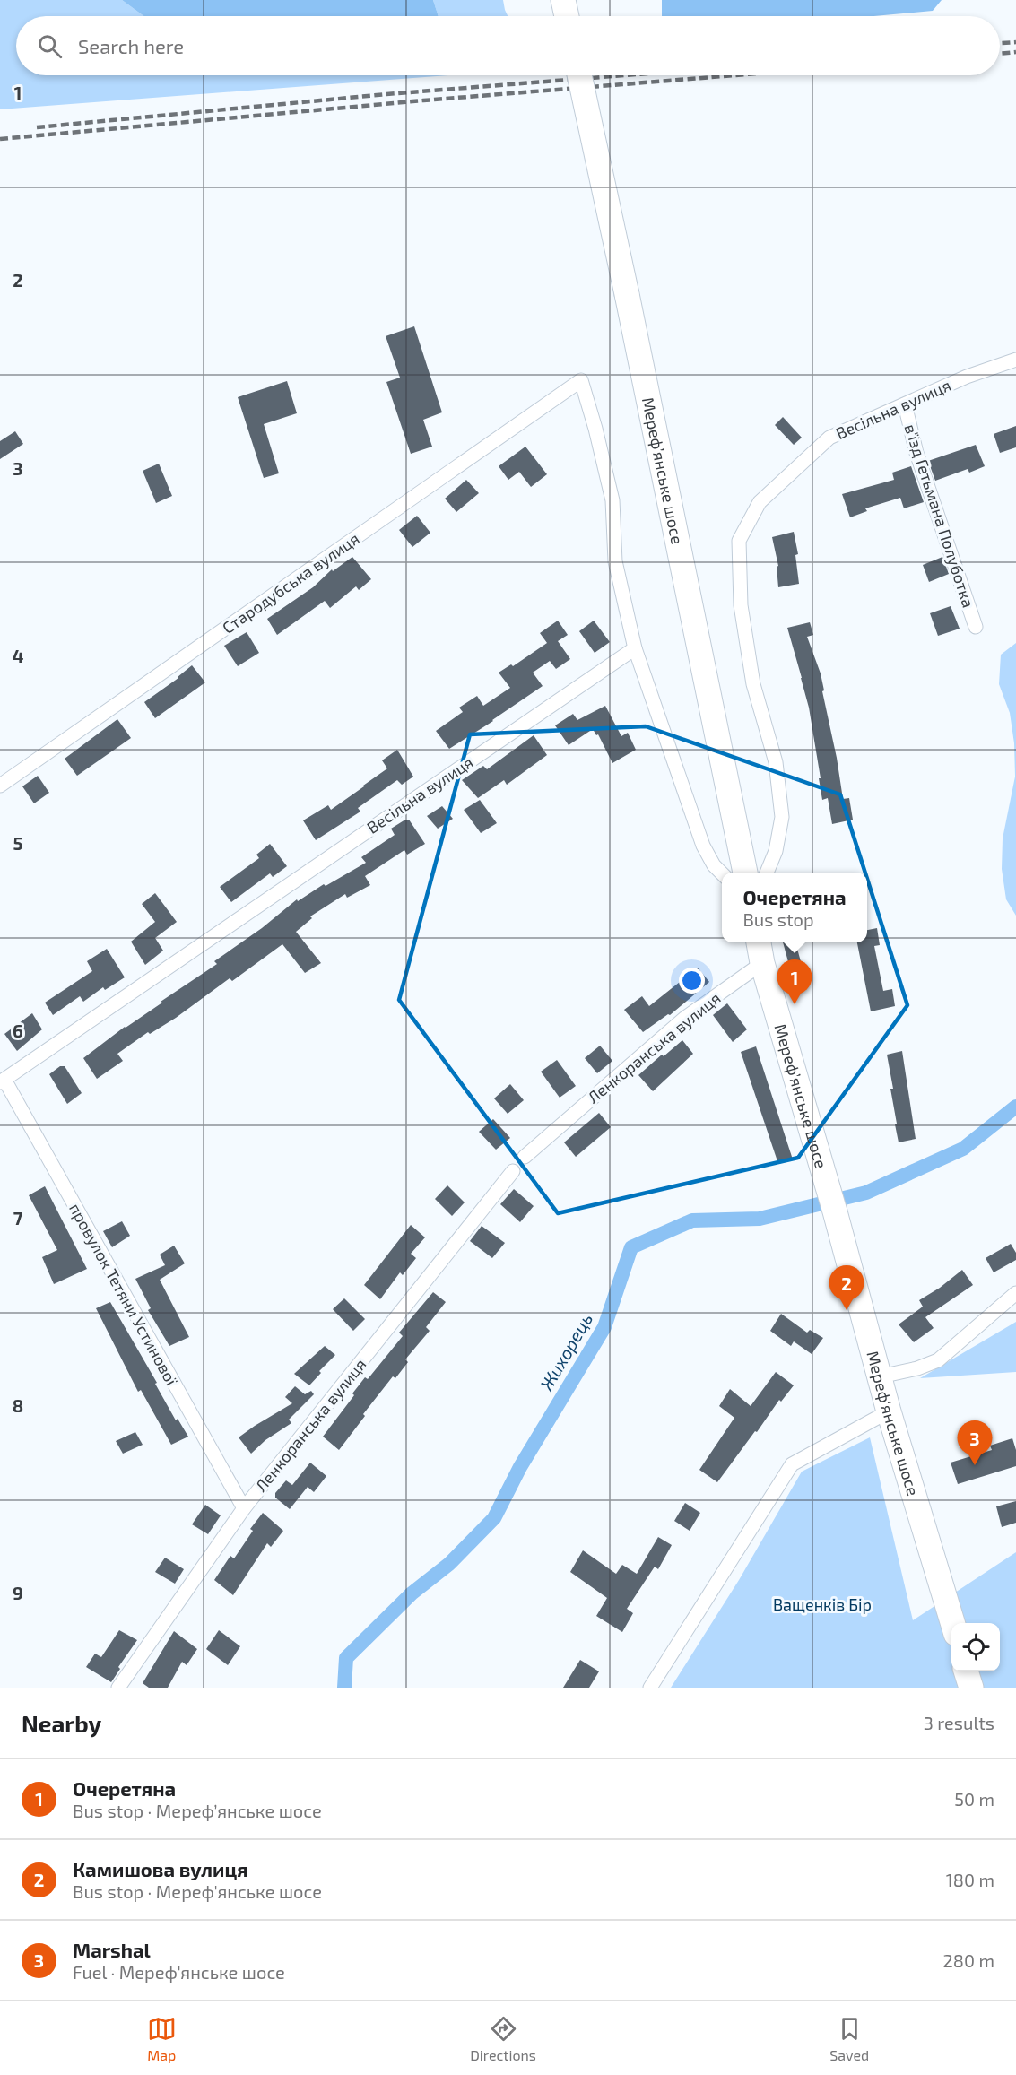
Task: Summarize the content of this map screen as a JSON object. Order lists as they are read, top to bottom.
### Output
{
  "streets": {
    "highway": ["Мереф’янське шосе", "Мереф'янське шосе"],
    "street": [
      "Весільна вулиця",
      "в'їзд Гетьмана Полуботка",
      "Стародубська вулиця",
      "Ленкоранська вулиця",
      "провулок Тетяни Устинової"
    ]
  },
  "crossings": [
    ["Весільна вулиця", "в'їзд Гетьмана Полуботка"],
    ["Весільна вулиця", "Стародубська вулиця"],
    ["Весільна вулиця", "провулок Тетяни Устинової"],
    ["Мереф’янське шосе", "Ленкоранська вулиця"],
    ["Мереф’янське шосе", "Мереф'янське шосе"],
    ["Ленкоранська вулиця", "провулок Тетяни Устинової"]
  ],
  "water": ["Жихорець"],
  "parks": ["Ващенків Бір"],
  "page": {
    "search": "Search here",
    "popup": ["Очеретяна", "Bus stop"],
    "pins": ["1", "2", "3"],
    "heading": ["Nearby", "3 results"],
    "list": [
      {
        "mark": "1",
        "name": "Очеретяна",
        "note": "Bus stop · Мереф’янське шосе",
        "value": "50 m"
      },
      {
        "mark": "2",
        "name": "Камишова вулиця",
        "note": "Bus stop · Мереф'янське шосе",
        "value": "180 m"
      },
      {
        "mark": "3",
        "name": "Marshal",
        "note": "Fuel · Мереф'янське шосе",
        "value": "280 m"
      }
    ],
    "nav": ["Map", "Directions", "Saved"]
  },
  "grid": {
    "rows": [
      "1",
      "2",
      "3",
      "4",
      "5",
      "6",
      "7",
      "8",
      "9"
    ]
  }
}
